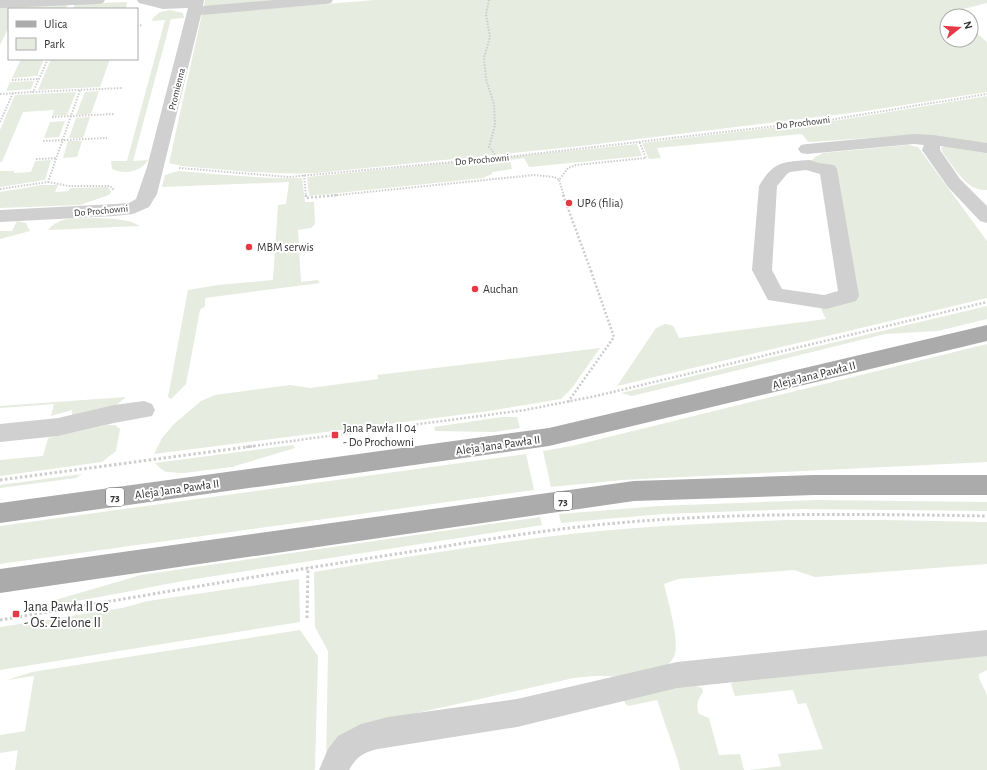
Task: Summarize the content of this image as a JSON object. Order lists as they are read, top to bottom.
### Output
{
  "streets": {
    "main road": ["Aleja Jana Pawła II", "73"],
    "street": ["Promienna", "Do Prochowni"]
  },
  "crossings": [
    ["Promienna", "Do Prochowni"]
  ],
  "places": {
    "other": ["UP6 (filia)", "MBM serwis", "Auchan"],
    "transit": ["Jana Pawła II 04 - Do Prochowni", "Jana Pawła II 05 - Os. Zielone II"]
  },
  "legend": ["Ulica", "Park"],
  "north": "right"
}
